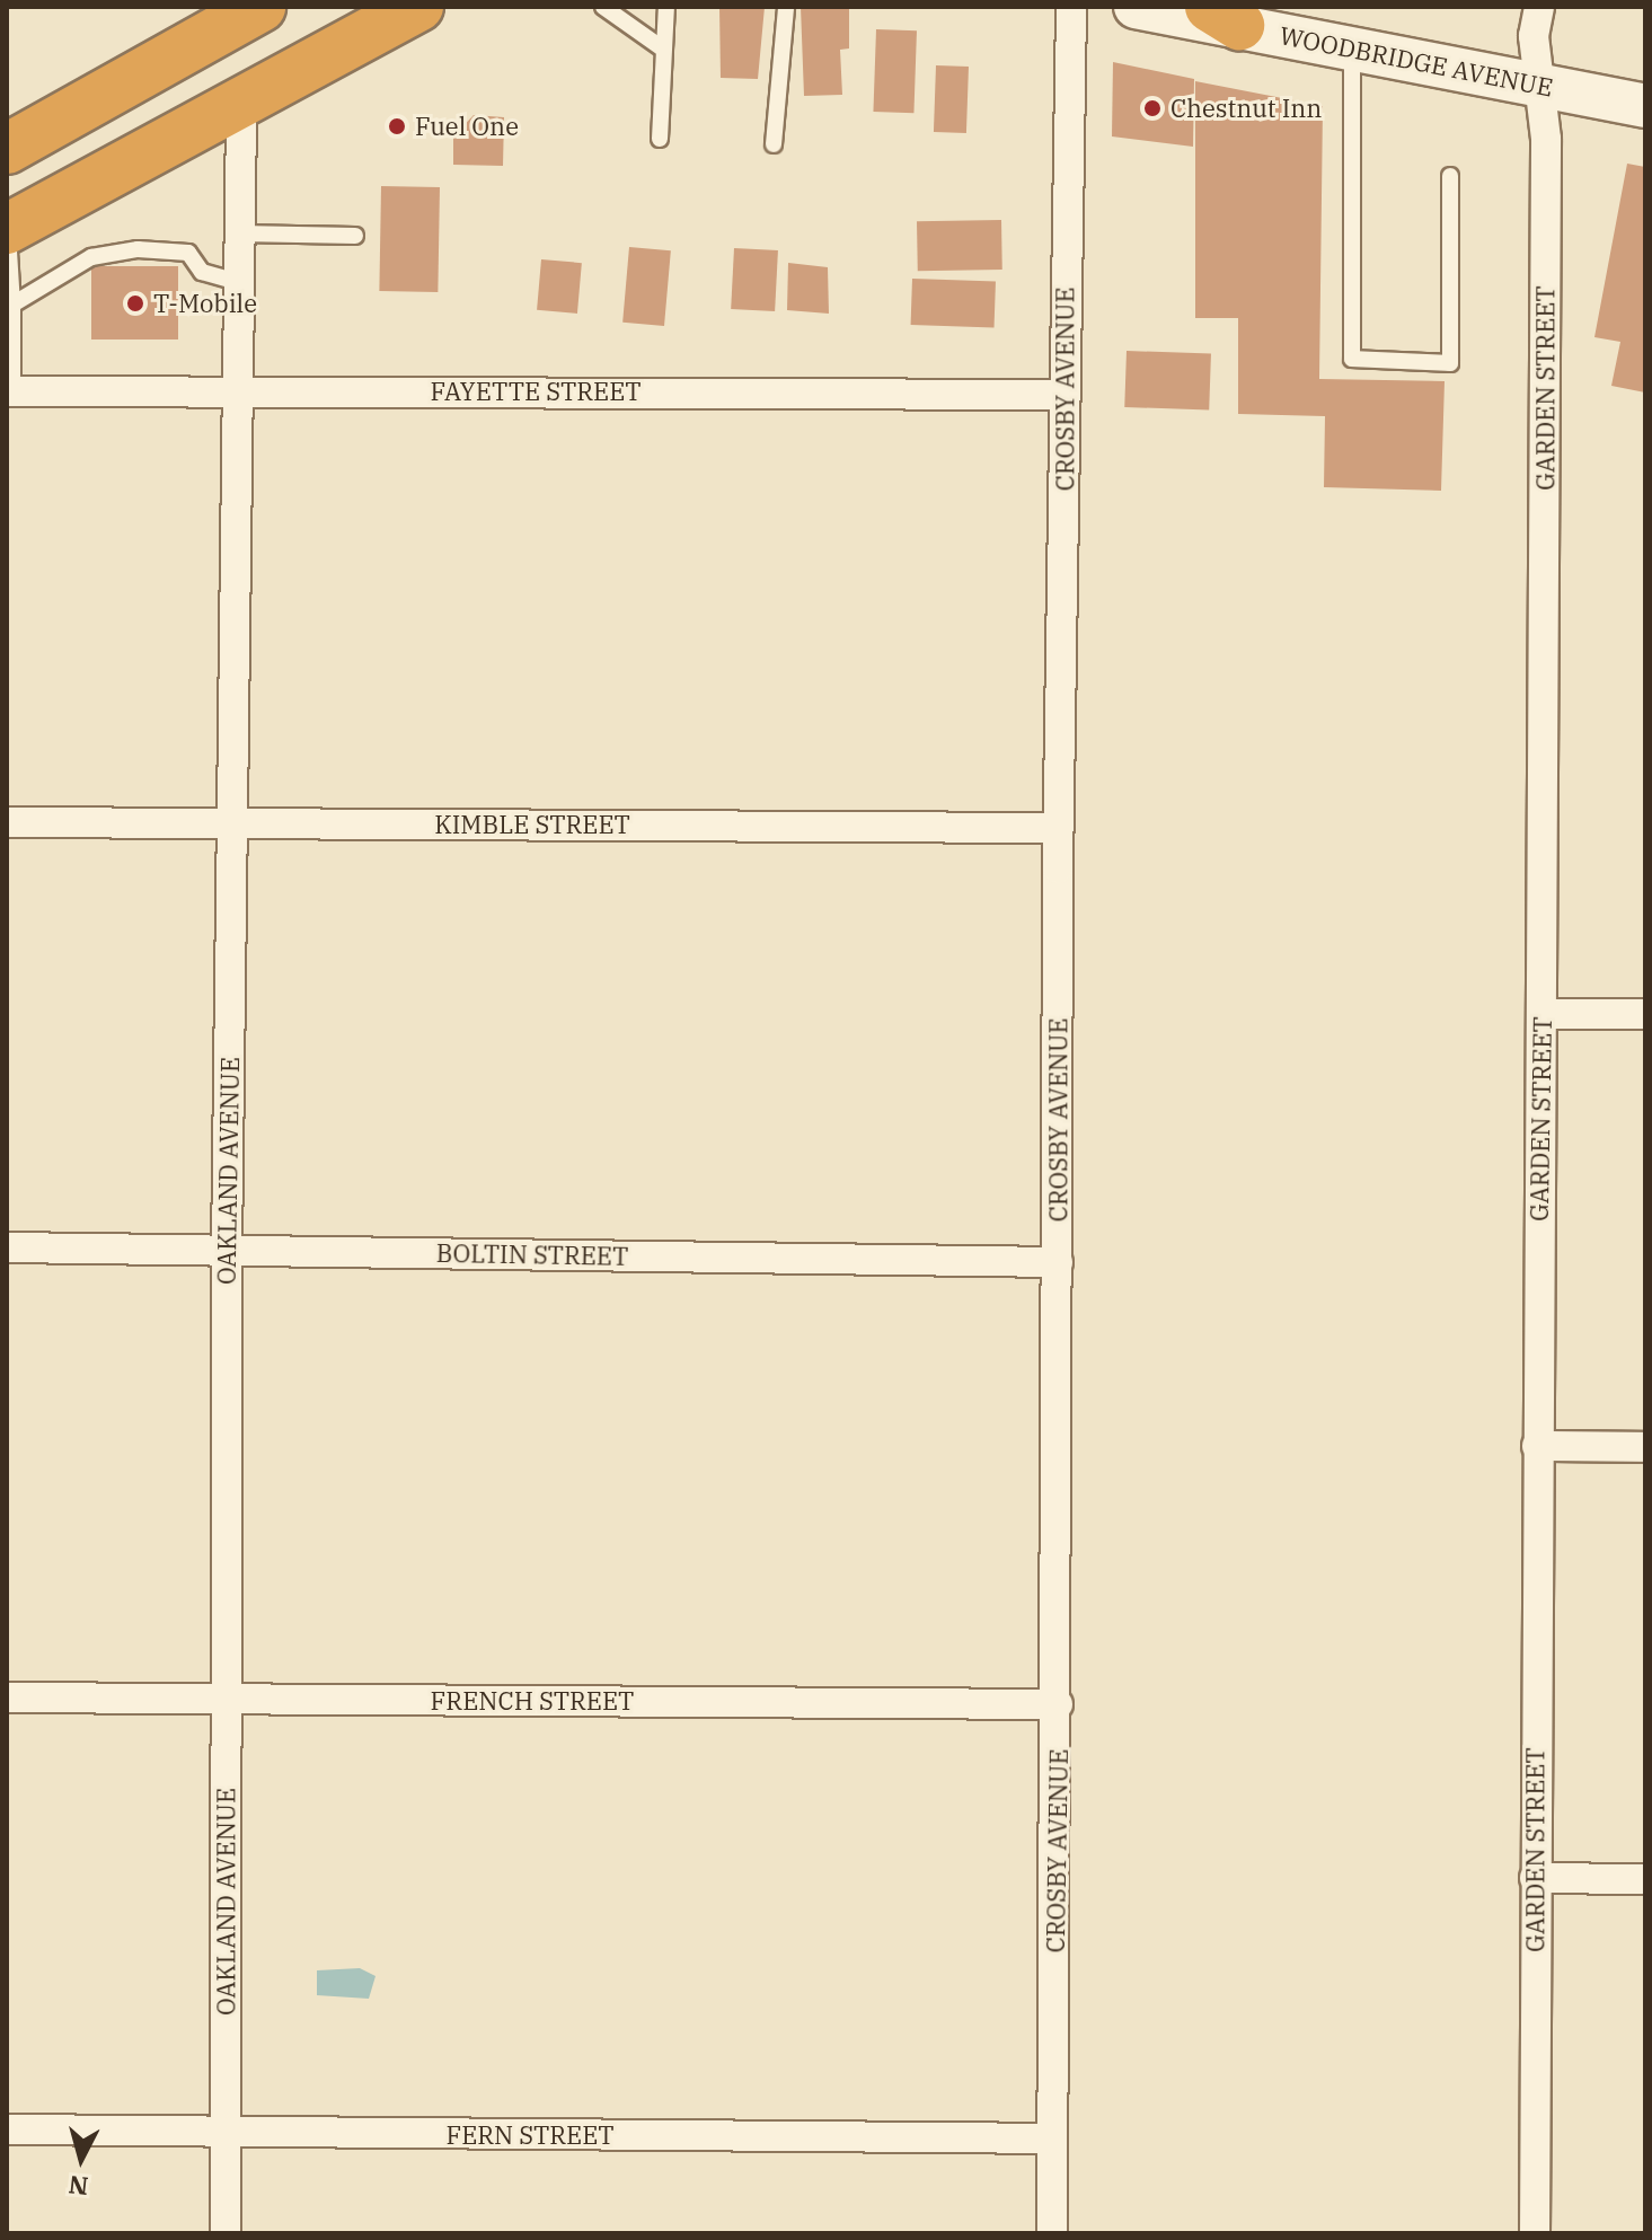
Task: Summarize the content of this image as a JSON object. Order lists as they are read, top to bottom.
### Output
{
  "streets": {
    "street": [
      "WOODBRIDGE AVENUE",
      "GARDEN STREET",
      "CROSBY AVENUE",
      "FAYETTE STREET",
      "KIMBLE STREET",
      "OAKLAND AVENUE",
      "BOLTIN STREET",
      "FRENCH STREET",
      "FERN STREET"
    ]
  },
  "crossings": [
    ["WOODBRIDGE AVENUE", "GARDEN STREET"],
    ["CROSBY AVENUE", "FAYETTE STREET"],
    ["CROSBY AVENUE", "KIMBLE STREET"],
    ["CROSBY AVENUE", "BOLTIN STREET"],
    ["CROSBY AVENUE", "FRENCH STREET"],
    ["CROSBY AVENUE", "FERN STREET"],
    ["FAYETTE STREET", "OAKLAND AVENUE"],
    ["KIMBLE STREET", "OAKLAND AVENUE"],
    ["OAKLAND AVENUE", "BOLTIN STREET"],
    ["OAKLAND AVENUE", "FRENCH STREET"],
    ["OAKLAND AVENUE", "FERN STREET"]
  ],
  "places": ["Chestnut Inn", "Fuel One", "T-Mobile"],
  "north": "bottom"
}
